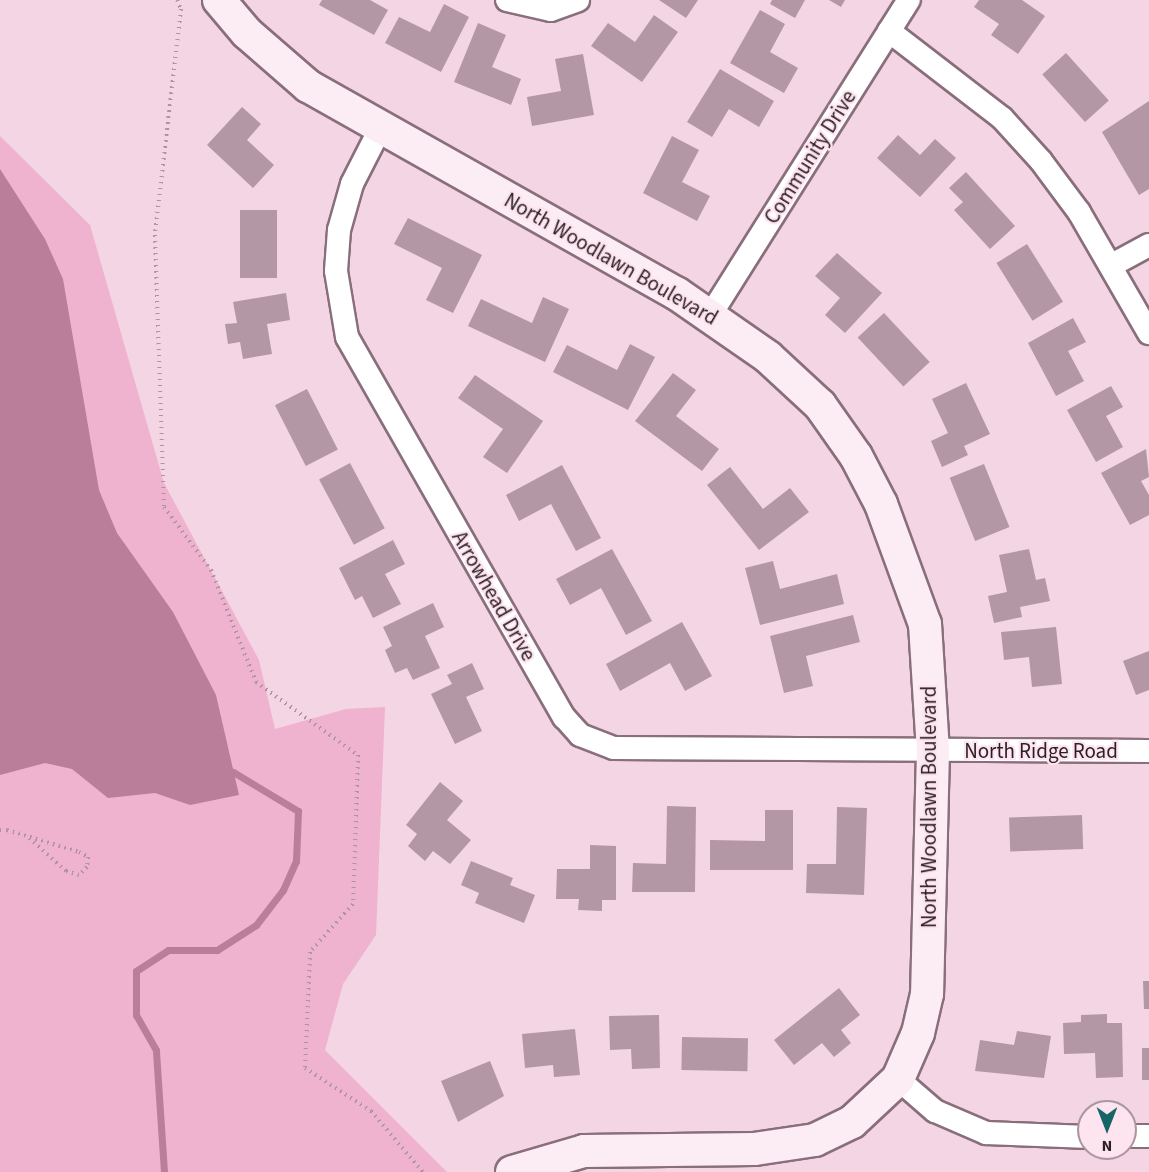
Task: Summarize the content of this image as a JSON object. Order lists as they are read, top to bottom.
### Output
{
  "streets": {
    "street": [
      "Community Drive",
      "North Woodlawn Boulevard",
      "Arrowhead Drive",
      "North Ridge Road"
    ]
  },
  "crossings": [
    ["Community Drive", "North Woodlawn Boulevard"],
    ["North Woodlawn Boulevard", "Arrowhead Drive"],
    ["North Woodlawn Boulevard", "North Ridge Road"],
    ["Arrowhead Drive", "North Ridge Road"]
  ],
  "north": "bottom"
}
